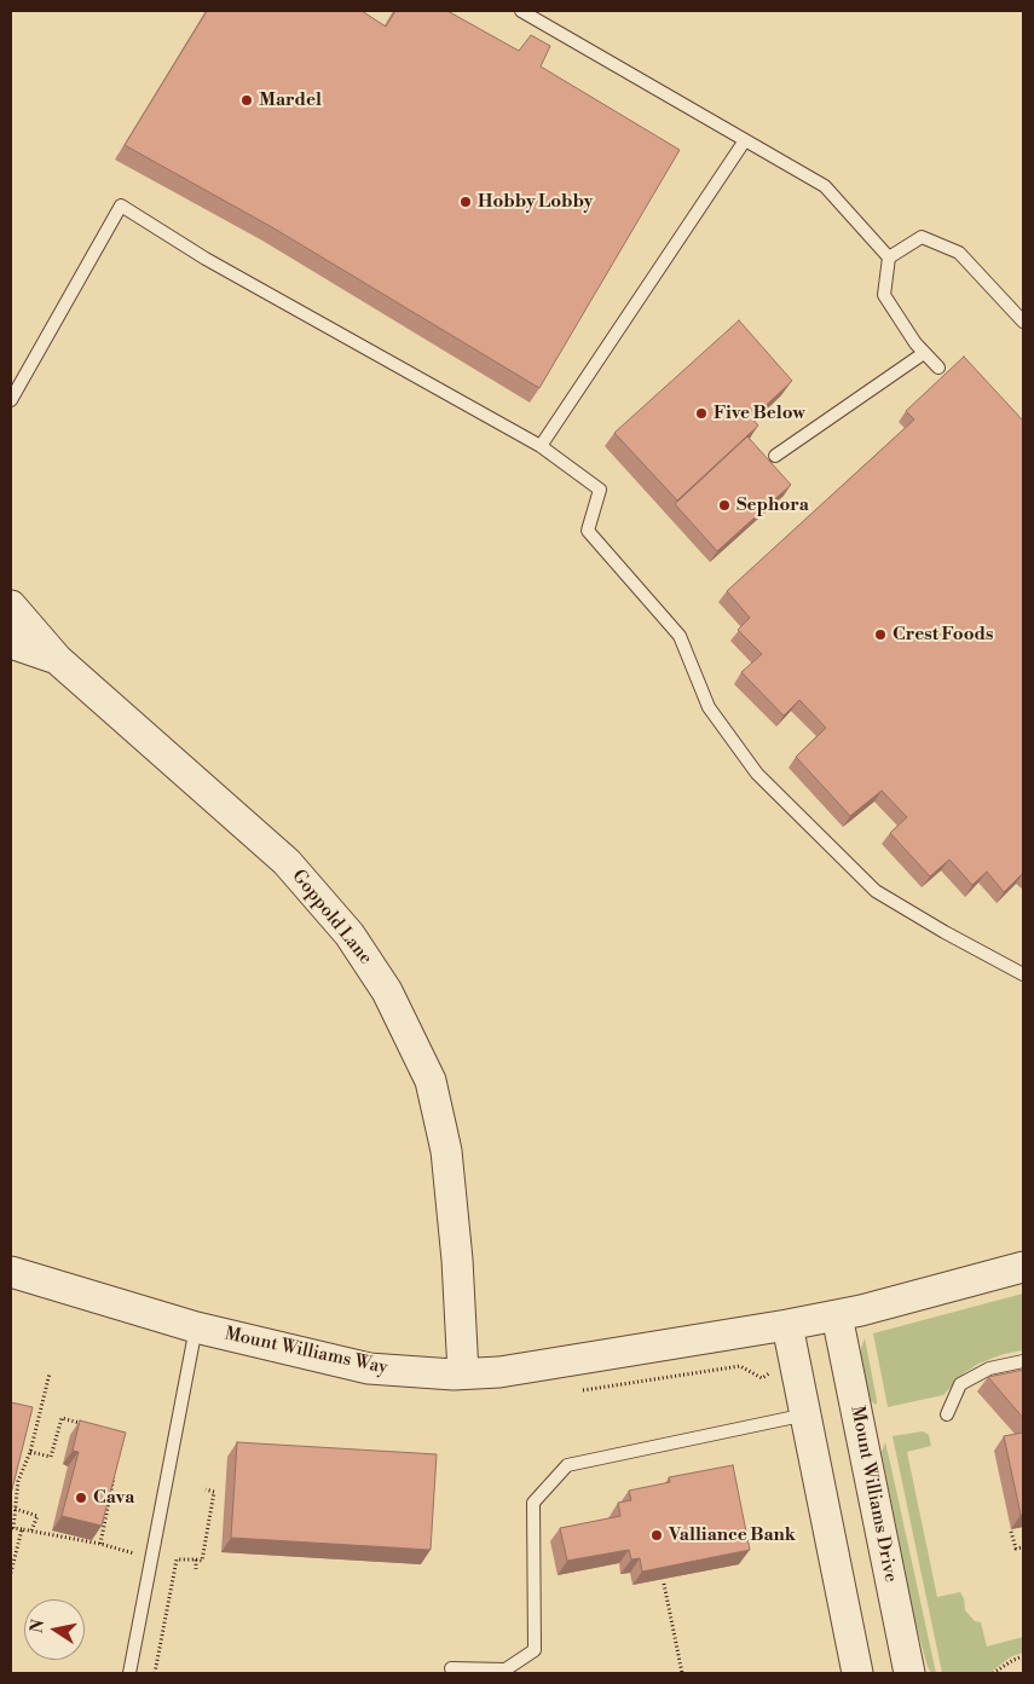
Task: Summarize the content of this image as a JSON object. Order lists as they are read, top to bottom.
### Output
{
  "streets": {
    "street": ["Goppold Lane", "Mount Williams Way", "Mount Williams Drive"]
  },
  "crossings": [
    ["Goppold Lane", "Mount Williams Way"],
    ["Mount Williams Way", "Mount Williams Drive"]
  ],
  "places": [
    "Mardel",
    "Hobby Lobby",
    "Five Below",
    "Sephora",
    "Crest Foods",
    "Cava",
    "Valliance Bank"
  ],
  "north": "left"
}
